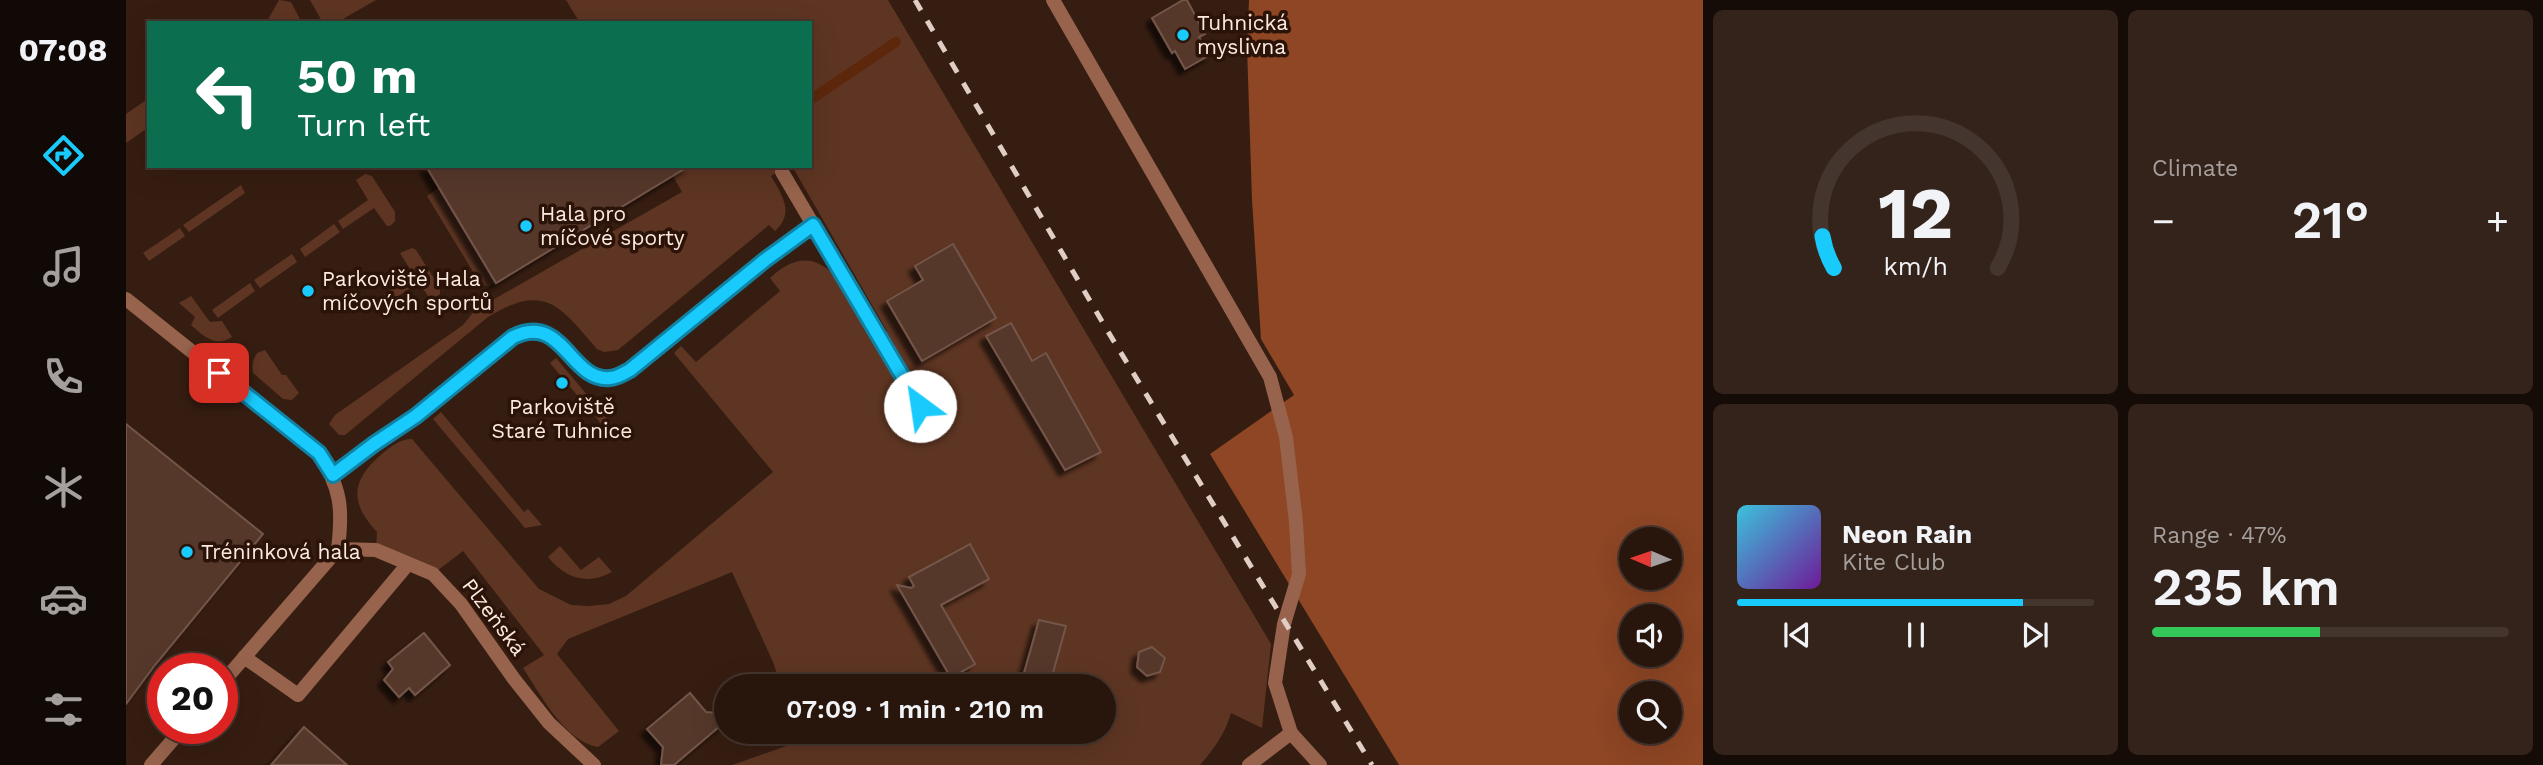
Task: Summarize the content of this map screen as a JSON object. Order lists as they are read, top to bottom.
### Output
{
  "streets": {
    "street": ["Plzeňská"]
  },
  "places": [
    "Tuhnická myslivna",
    "Hala pro míčové sporty",
    "Parkoviště Hala míčových sportů",
    "Parkoviště Staré Tuhnice",
    "Tréninková hala"
  ],
  "north": "left",
  "page": {
    "tabs": "07:08",
    "tile": [
      "Climate",
      ["Range · 47%", "235 km"]
    ],
    "turn": ["50 m", "Turn left"],
    "heat": ["−", "21°", "+"],
    "song": ["Neon Rain", "Kite Club"],
    "limit": "20",
    "trip": "07:09 · 1 min · 210 m",
    "gauge": ["12", "km/h"]
  }
}
